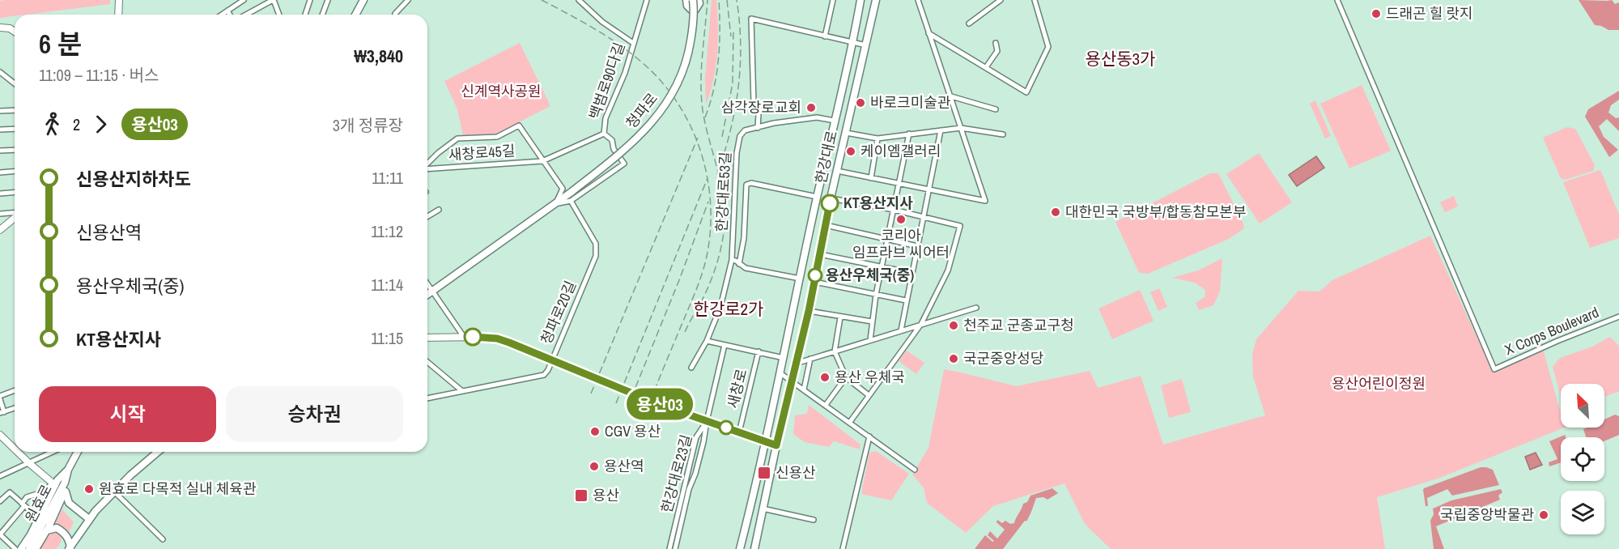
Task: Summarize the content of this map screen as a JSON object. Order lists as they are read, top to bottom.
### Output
{
  "streets": {
    "main road": [
      "청파로",
      "한강대로",
      "새창로",
      "원효로"
    ],
    "street": [
      "백범로90다길",
      "새창로45길",
      "한강대로53길",
      "청파로20길",
      "X Corps Boulevard",
      "한강대로23길"
    ]
  },
  "crossings": [
    ["백범로90다길", "청파로"],
    ["백범로90다길", "새창로45길"],
    ["청파로", "새창로45길"],
    ["한강대로", "한강대로53길"],
    ["한강대로", "새창로"],
    ["새창로", "한강대로23길"]
  ],
  "districts": ["용산동3가", "한강로2가"],
  "parks": ["신계역사공원", "용산어린이정원"],
  "places": {
    "other": [
      "드래곤 힐 랏지",
      "바로크미술관",
      "삼각장로교회",
      "케이엠갤러리",
      "KT용산지사",
      "대한민국 국방부/합동참모본부",
      "코리아 임프라브 씨어터",
      "용산우체국(중)",
      "천주교 군종교구청",
      "국군중앙성당",
      "용산 우체국",
      "CGV 용산",
      "용산역",
      "원효로 다목적 실내 체육관",
      "국립중앙박물관"
    ],
    "transit": ["신용산", "용산"]
  },
  "lines": ["bus line 용산03"],
  "north": "top left",
  "page": {
    "on_map": "용산03",
    "heading": ["6 분", "11:09 – 11:15 · 버스", "₩3,840"],
    "legs": ["2", "용산03", "3개 정류장"],
    "list": [
      {
        "name": "신용산지하차도",
        "value": "11:11"
      },
      {
        "name": "신용산역",
        "value": "11:12"
      },
      {
        "name": "용산우체국(중)",
        "value": "11:14"
      },
      {
        "name": "KT용산지사",
        "value": "11:15"
      }
    ],
    "buttons": ["시작", "승차권"]
  }
}
